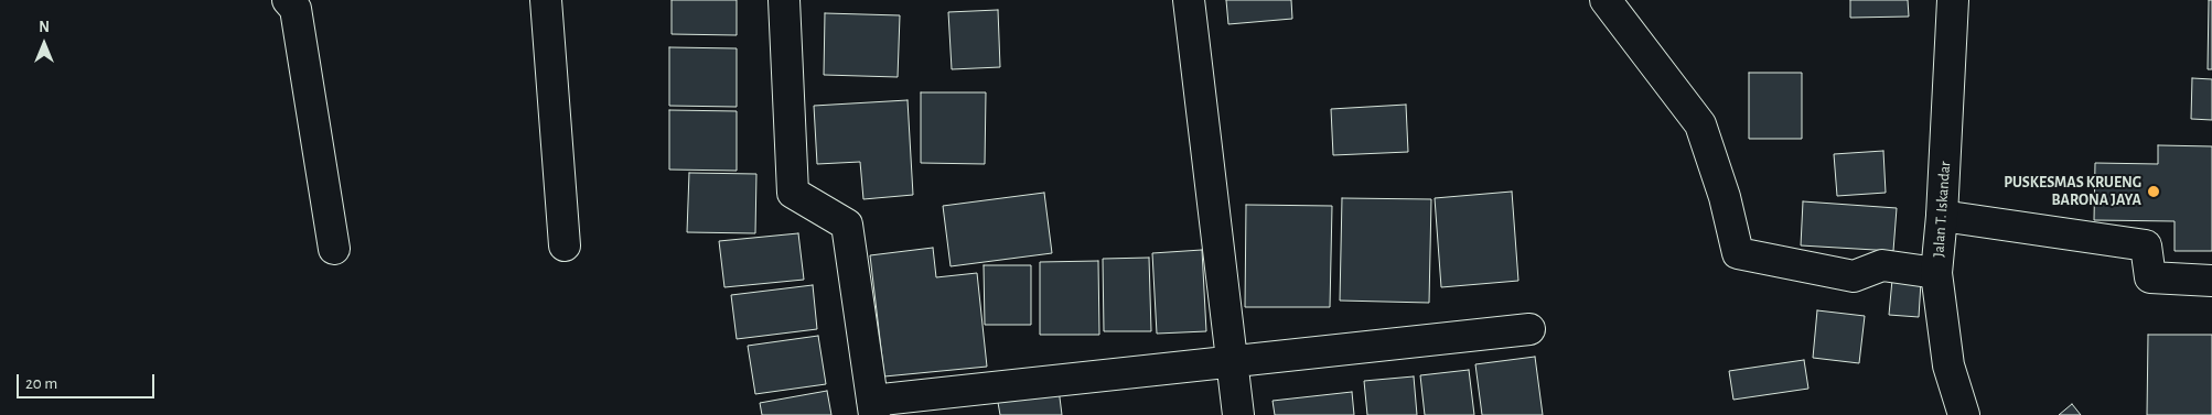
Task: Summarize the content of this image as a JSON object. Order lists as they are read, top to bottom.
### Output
{
  "streets": {
    "street": ["Jalan T. Iskandar"]
  },
  "places": ["PUSKESMAS KRUENG BARONA JAYA"],
  "scale_bar": "20 m",
  "north": "top"
}
